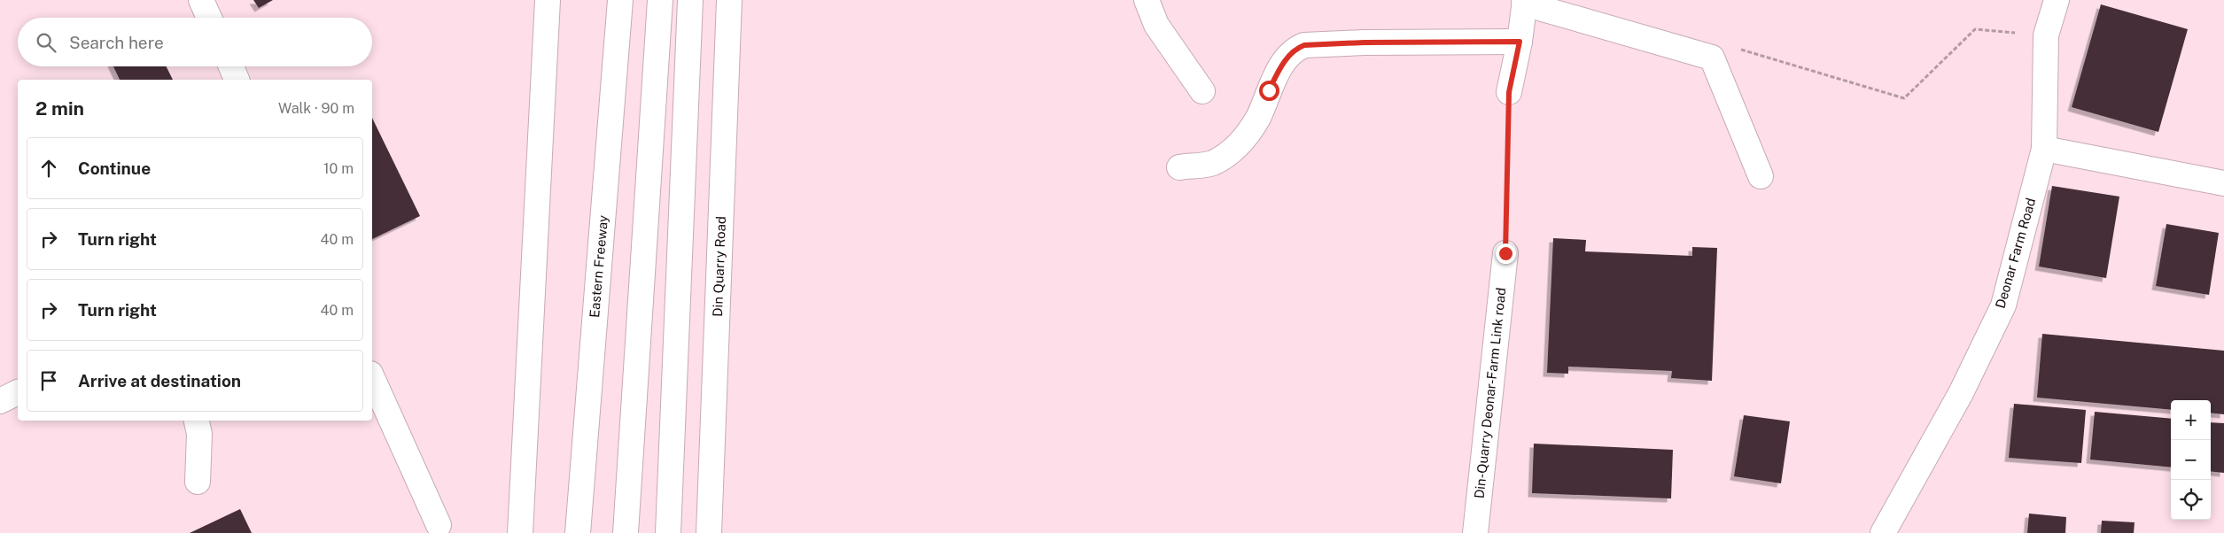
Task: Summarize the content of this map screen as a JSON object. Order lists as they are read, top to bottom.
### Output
{
  "streets": {
    "main road": [
      "Deonar Farm Road",
      "Eastern Freeway",
      "Din Quarry Road",
      "Din-Quarry Deonar-Farm Link road"
    ]
  },
  "page": {
    "search": "Search here",
    "heading": ["2 min", "Walk · 90 m"],
    "list": [
      ["Continue", "10 m"],
      ["Turn right", "40 m"],
      ["Turn right", "40 m"],
      "Arrive at destination"
    ],
    "map_buttons": ["+", "−"]
  }
}
